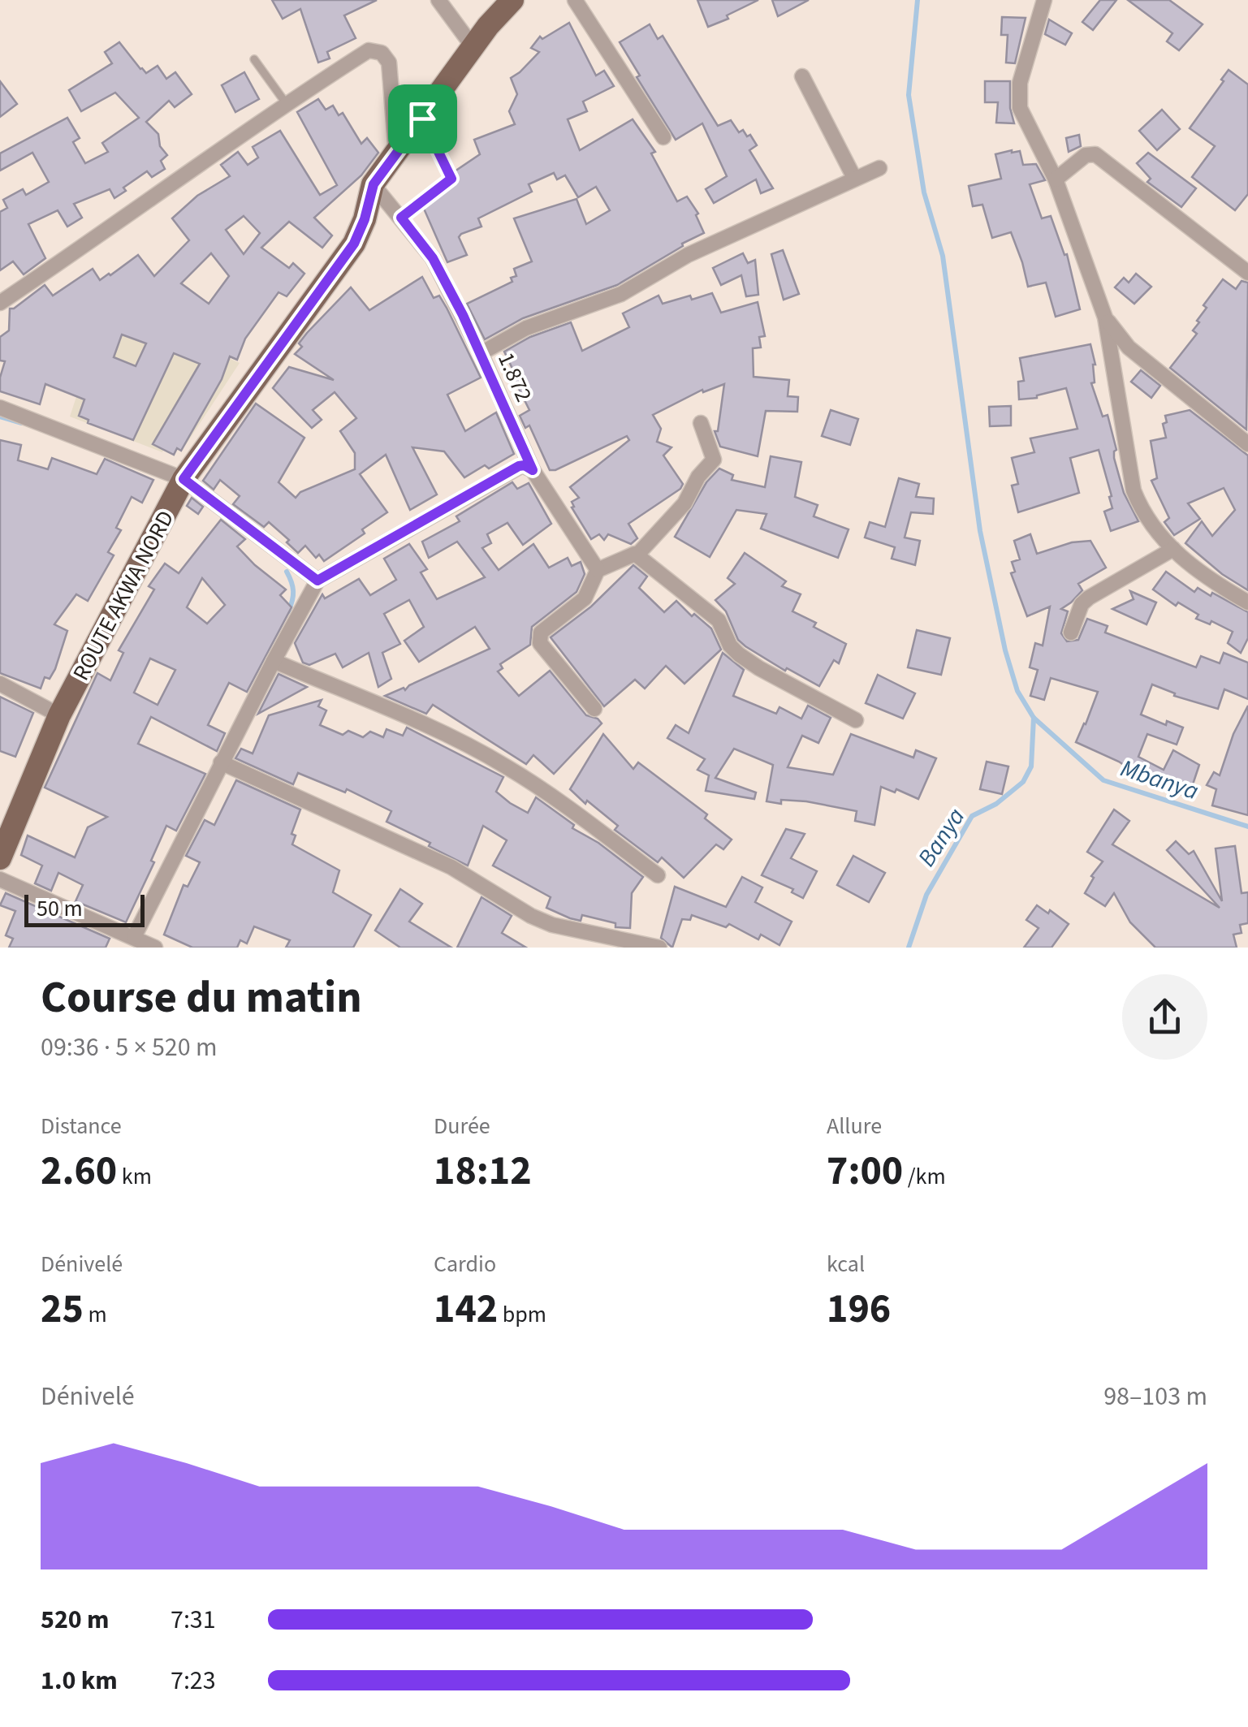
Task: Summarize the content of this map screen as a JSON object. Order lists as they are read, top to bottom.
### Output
{
  "streets": {
    "main road": ["ROUTE AKWA NORD"],
    "street": ["1.872"]
  },
  "crossings": [
    ["1.872", "ROUTE AKWA NORD"]
  ],
  "water": ["Mbanya", "Banya"],
  "scale_bar": "50 m",
  "page": {
    "scale": "50 m",
    "heading": ["Course du matin", "09:36 · 5 × 520 m"],
    "stats": [
      ["Distance", "2.60 km"],
      ["Durée", "18:12"],
      ["Allure", "7:00 /km"],
      ["Dénivelé", "25 m"],
      ["Cardio", "142 bpm"],
      ["kcal", "196"]
    ],
    "chart": ["Dénivelé", "98–103 m"],
    "list": [
      {
        "name": "520 m",
        "note": "7:31"
      },
      {
        "name": "1.0 km",
        "note": "7:23"
      }
    ]
  }
}
